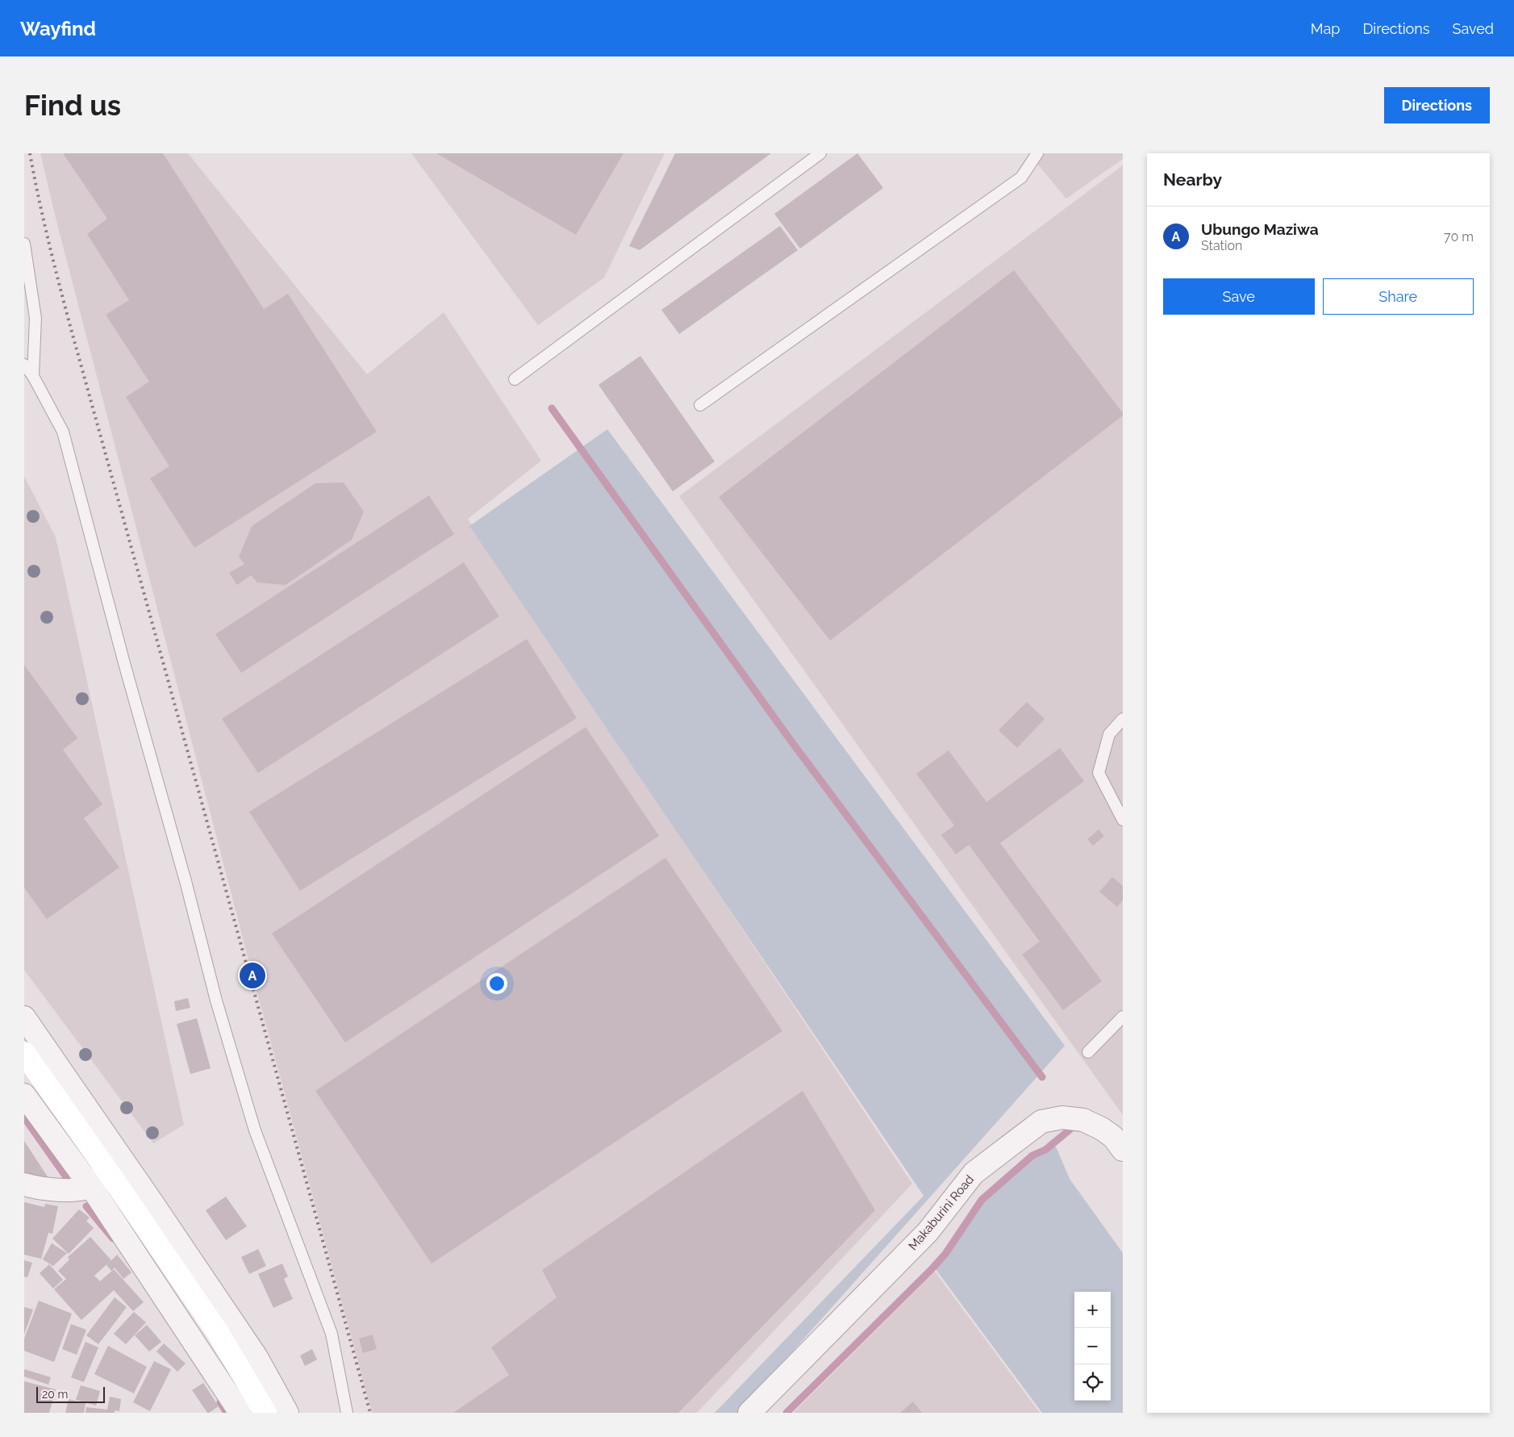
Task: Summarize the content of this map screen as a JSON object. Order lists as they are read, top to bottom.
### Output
{
  "streets": {
    "street": ["Makaburini Road"]
  },
  "scale_bar": "20 m",
  "page": {
    "header": "Wayfind",
    "nav": ["Map", "Directions", "Saved"],
    "buttons": [
      "Directions",
      ["Save", "Share"]
    ],
    "title": "Find us",
    "heading": "Nearby",
    "list": [
      {
        "mark": "A",
        "name": "Ubungo Maziwa",
        "note": "Station",
        "value": "70 m"
      }
    ],
    "pins": "A",
    "map_buttons": ["+", "−"],
    "scale": "20 m"
  }
}
